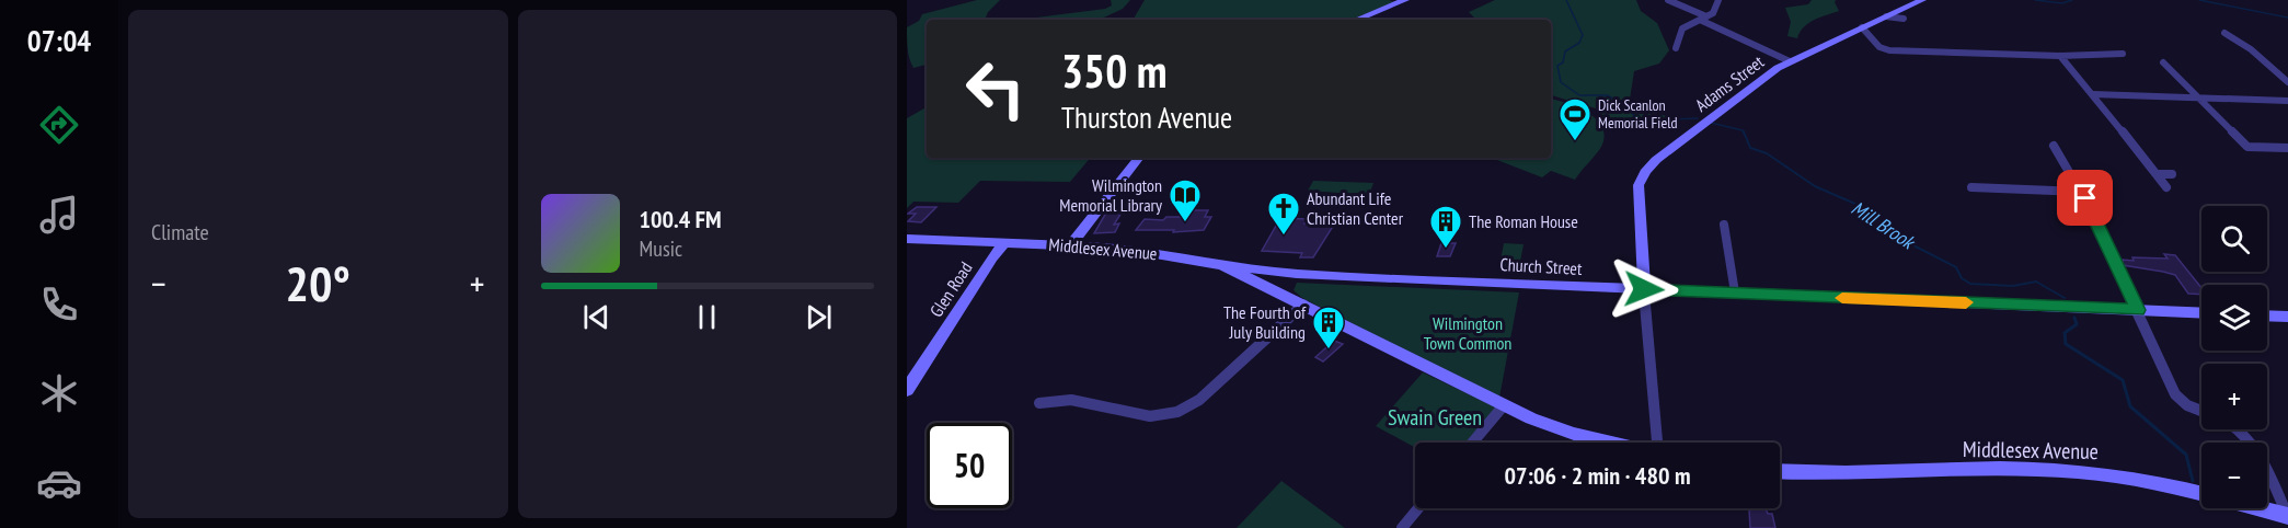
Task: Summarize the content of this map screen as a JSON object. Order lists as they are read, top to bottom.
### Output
{
  "streets": {
    "street": [
      "Adams Street",
      "Middlesex Avenue",
      "Church Street",
      "Glen Road"
    ]
  },
  "crossings": [
    ["Adams Street", "Church Street"],
    ["Middlesex Avenue", "Church Street"],
    ["Middlesex Avenue", "Glen Road"]
  ],
  "water": ["Mill Brook"],
  "parks": ["Wilmington Town Common", "Swain Green"],
  "places": {
    "sports": ["Dick Scanlon Memorial Field"],
    "library": ["Wilmington Memorial Library"],
    "church": ["Abundant Life Christian Center"],
    "building": ["The Roman House", "The Fourth of July Building"]
  },
  "page": {
    "tabs": "07:04",
    "tile": "Climate",
    "turn": ["350 m", "Thurston Avenue"],
    "song": ["100.4 FM", "Music"],
    "map_buttons": ["+", "−"],
    "heat": ["−", "20°", "+"],
    "limit": "50",
    "trip": "07:06 · 2 min · 480 m"
  }
}
